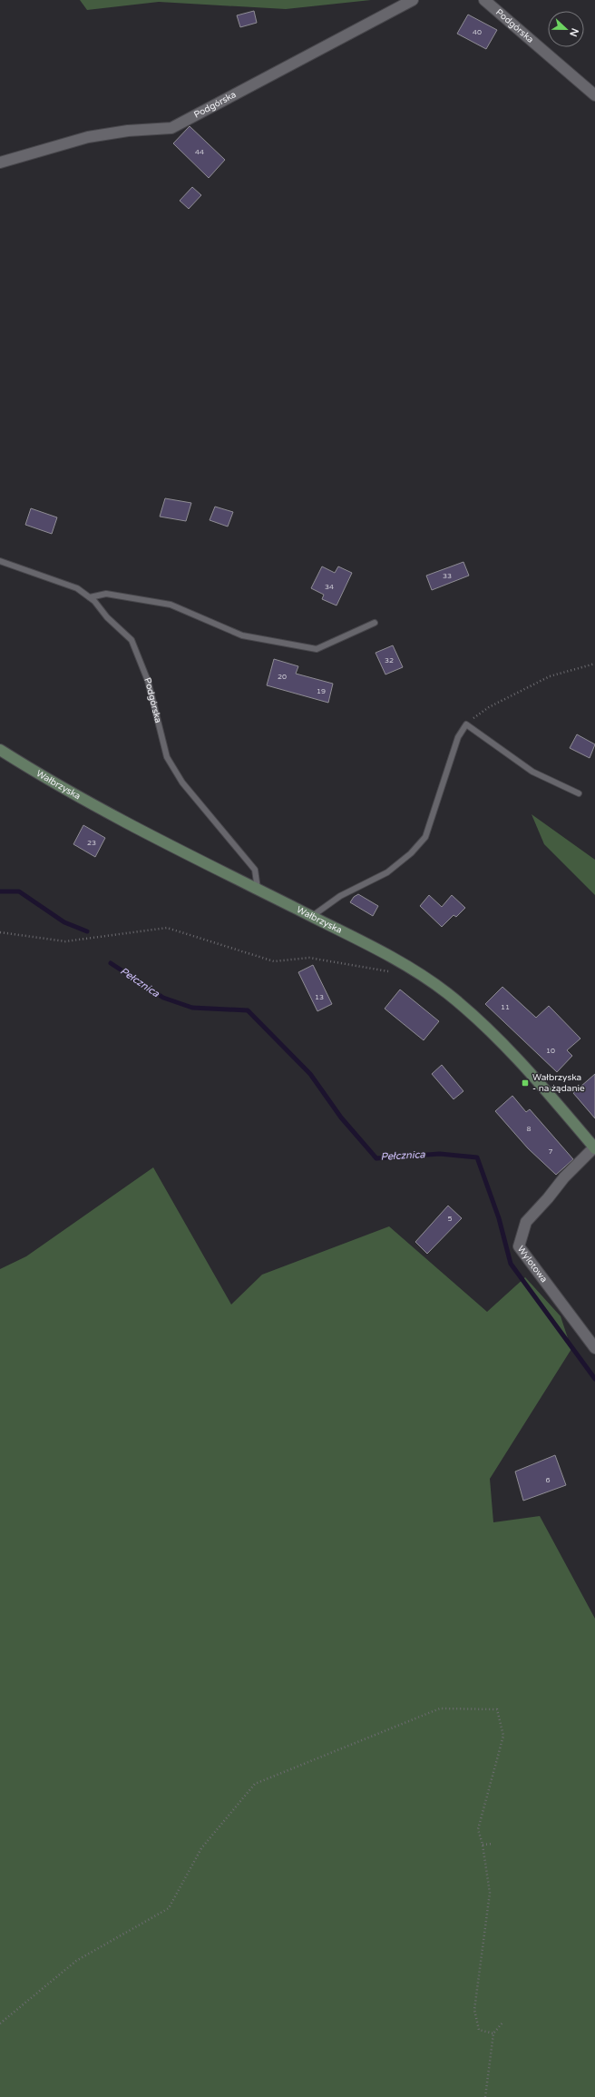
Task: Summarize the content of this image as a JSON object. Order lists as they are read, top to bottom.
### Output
{
  "streets": {
    "main road": ["Wałbrzyska"],
    "street": ["Podgórska", "Wylotowa"]
  },
  "crossings": [
    ["Podgórska", "Wałbrzyska"],
    ["Wałbrzyska", "Wylotowa"]
  ],
  "water": ["Pełcznica"],
  "places": {
    "transit": ["Wałbrzyska - na żądanie"]
  },
  "house_numbers": [
    "40",
    "44",
    "33",
    "34",
    "32",
    "20",
    "19",
    "23",
    "13",
    "11",
    "10",
    "8",
    "7",
    "5",
    "6"
  ],
  "north": "right"
}
